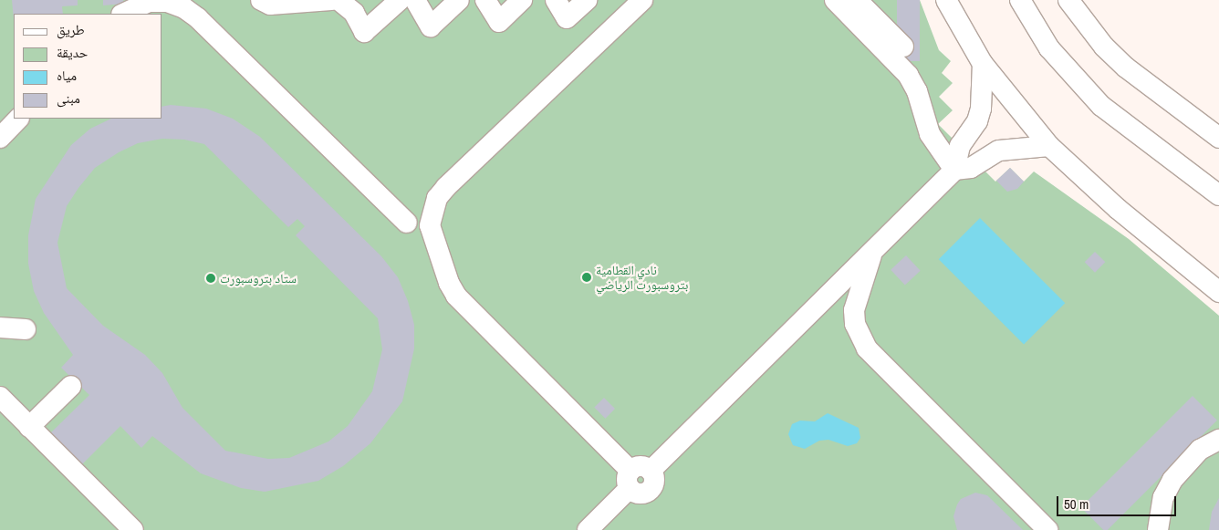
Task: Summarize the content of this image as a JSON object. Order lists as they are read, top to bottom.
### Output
{
  "places": ["نادي القطامية بتروسبورت الرياضي", "ستاد بتروسبورت"],
  "legend": [
    "طريق",
    "حديقة",
    "مياه",
    "مبنى"
  ],
  "scale_bar": "50 m"
}
